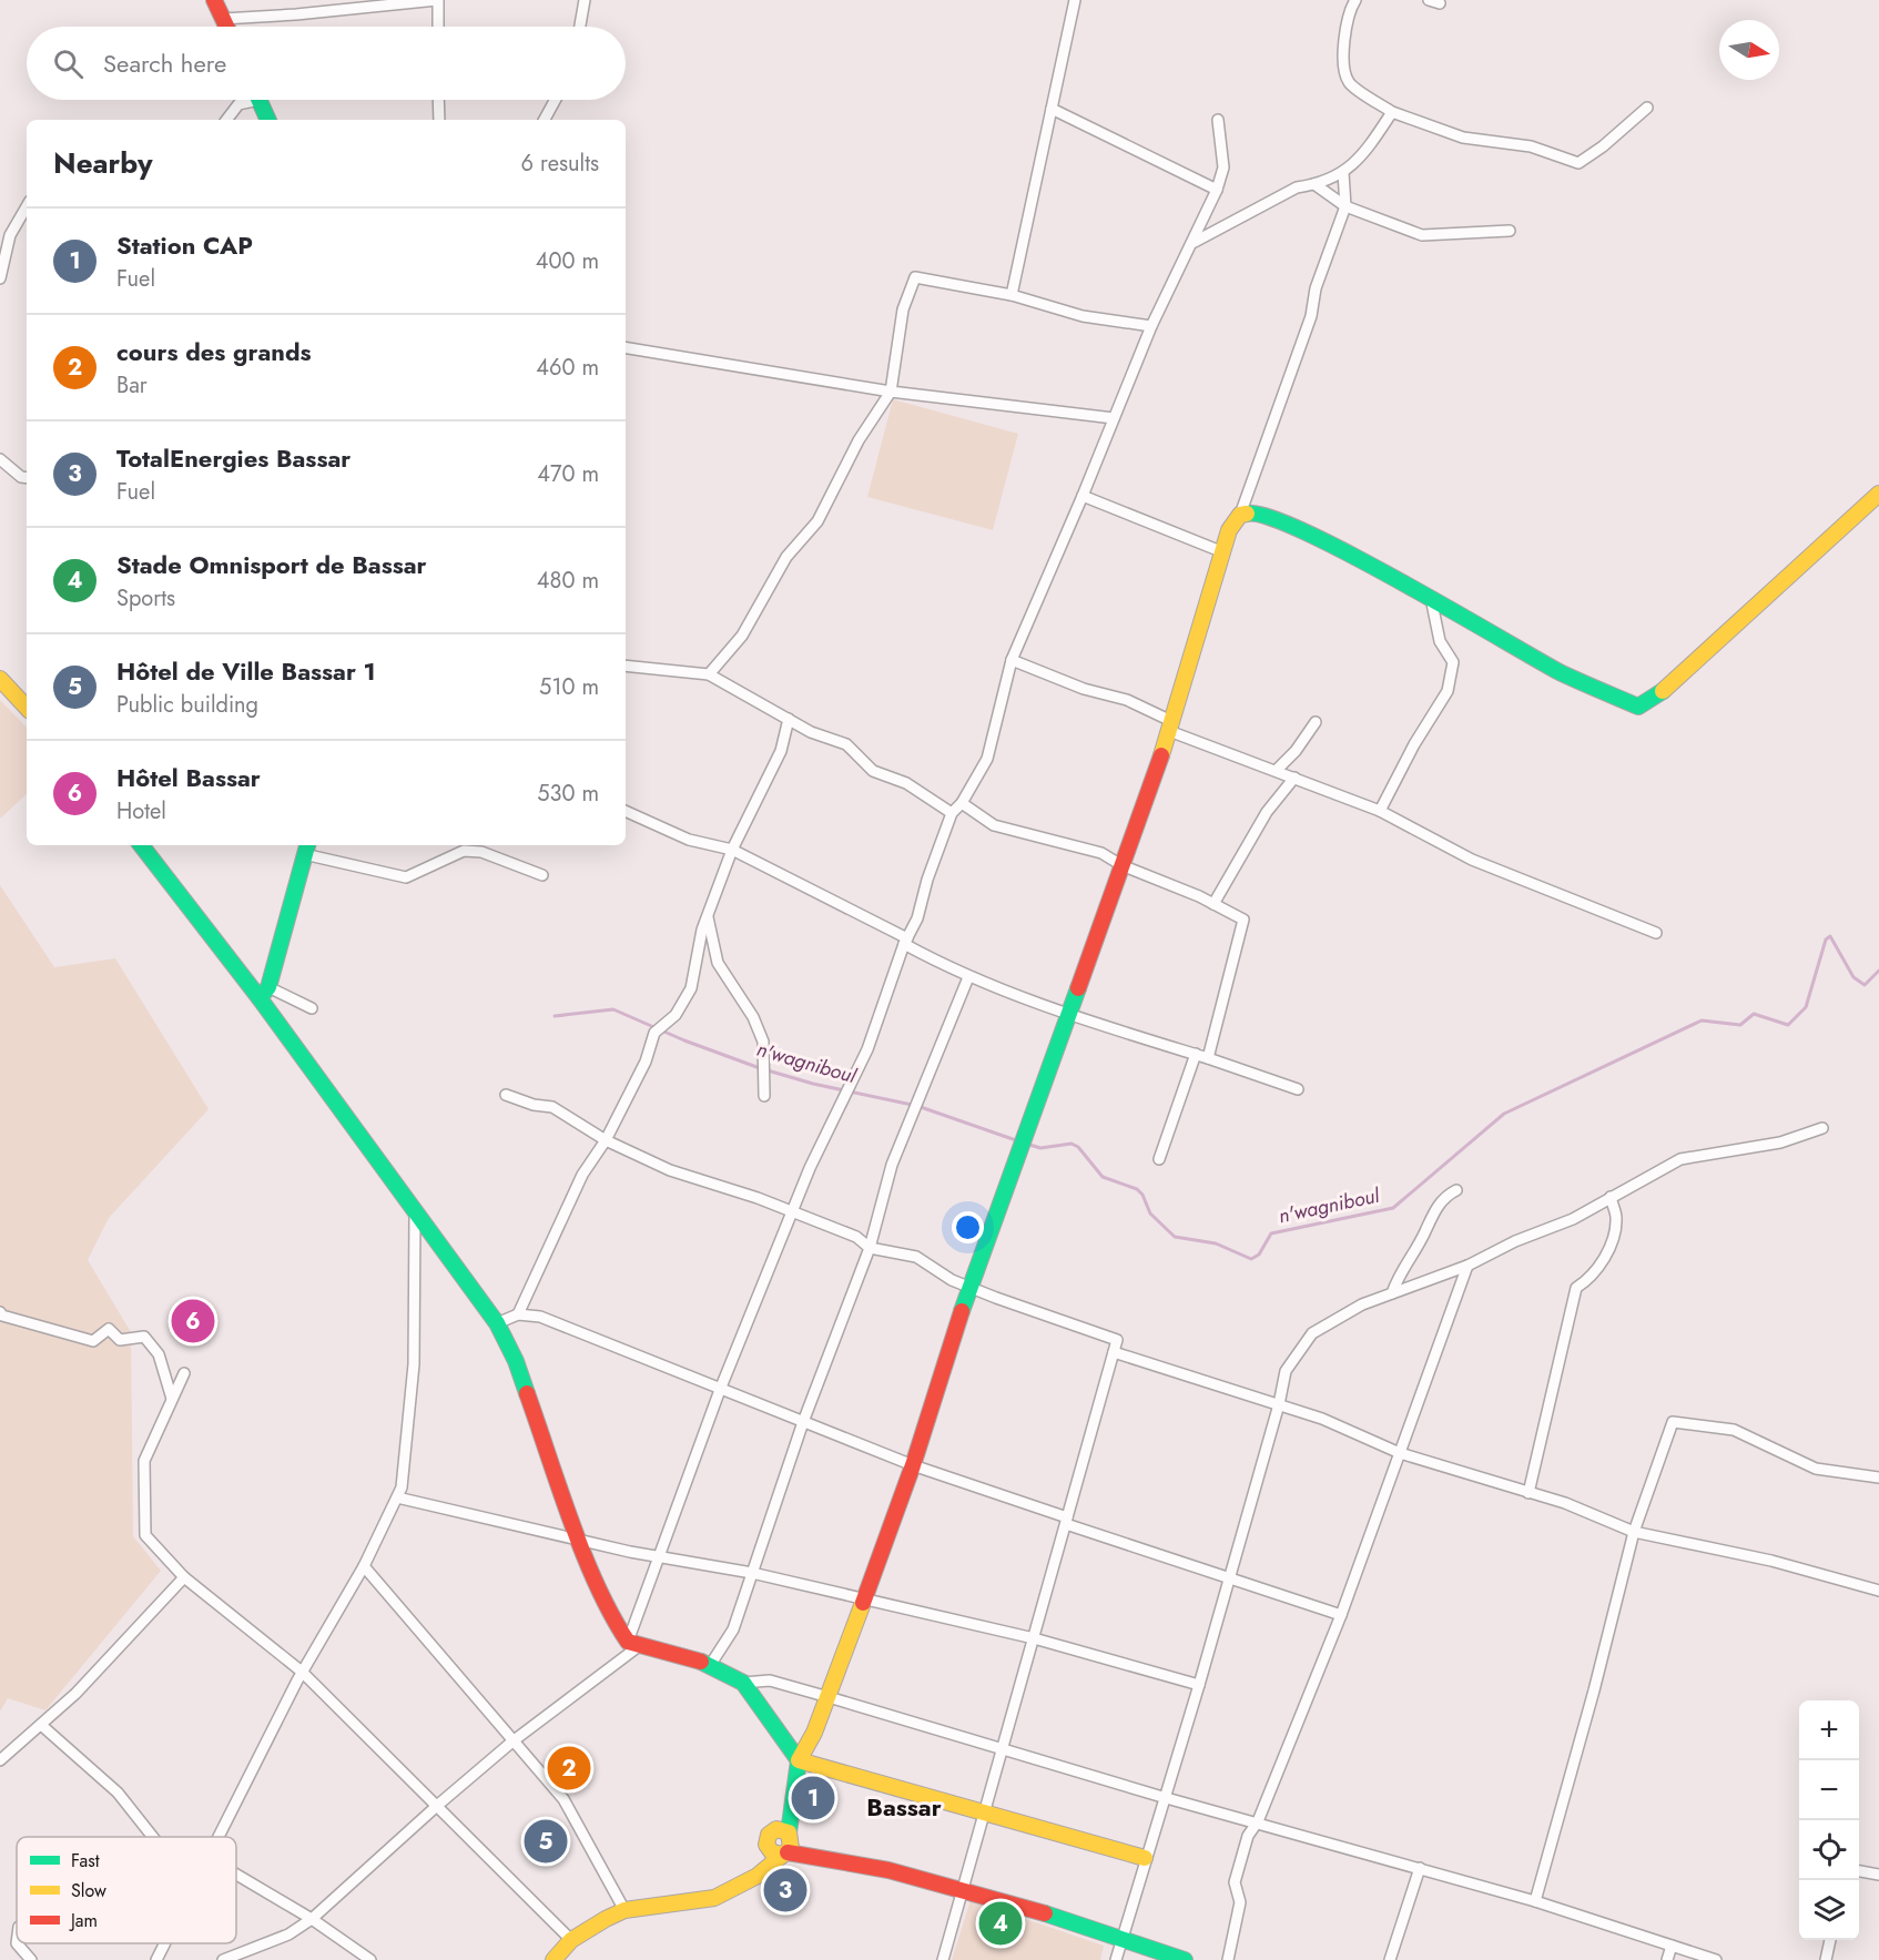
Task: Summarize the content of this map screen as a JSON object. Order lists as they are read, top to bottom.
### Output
{
  "districts": ["Bassar"],
  "water": ["n'wagniboul"],
  "legend": ["Fast", "Slow", "Jam"],
  "north": "right",
  "page": {
    "search": "Search here",
    "heading": ["Nearby", "6 results"],
    "list": [
      {
        "mark": "1",
        "name": "Station CAP",
        "note": "Fuel",
        "value": "400 m"
      },
      {
        "mark": "2",
        "name": "cours des grands",
        "note": "Bar",
        "value": "460 m"
      },
      {
        "mark": "3",
        "name": "TotalEnergies Bassar",
        "note": "Fuel",
        "value": "470 m"
      },
      {
        "mark": "4",
        "name": "Stade Omnisport de Bassar",
        "note": "Sports",
        "value": "480 m"
      },
      {
        "mark": "5",
        "name": "Hôtel de Ville Bassar 1",
        "note": "Public building",
        "value": "510 m"
      },
      {
        "mark": "6",
        "name": "Hôtel Bassar",
        "note": "Hotel",
        "value": "530 m"
      }
    ],
    "pins": [
      "6",
      "2",
      "1",
      "5",
      "3",
      "4"
    ],
    "map_buttons": ["+", "−"]
  }
}
